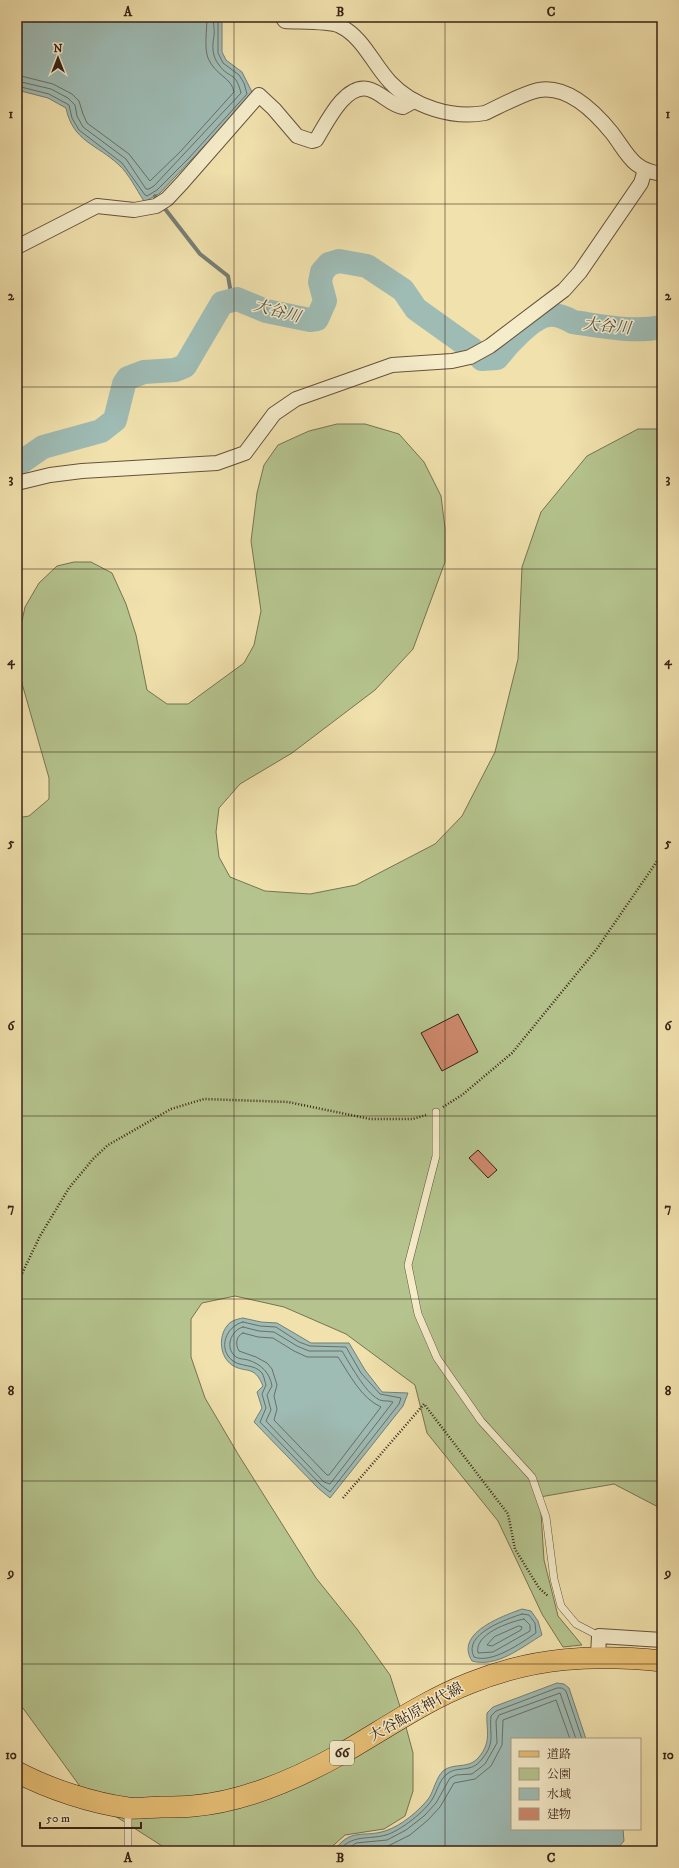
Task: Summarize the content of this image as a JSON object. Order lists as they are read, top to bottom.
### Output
{
  "streets": {
    "main road": ["大谷鮎原神代線", "66"]
  },
  "water": ["大谷川"],
  "legend": [
    "道路",
    "公園",
    "水域",
    "建物"
  ],
  "scale_bar": "50 m",
  "north": "top",
  "grid": {
    "columns": ["A", "B", "C"],
    "rows": [
      "1",
      "2",
      "3",
      "4",
      "5",
      "6",
      "7",
      "8",
      "9",
      "10"
    ]
  }
}
